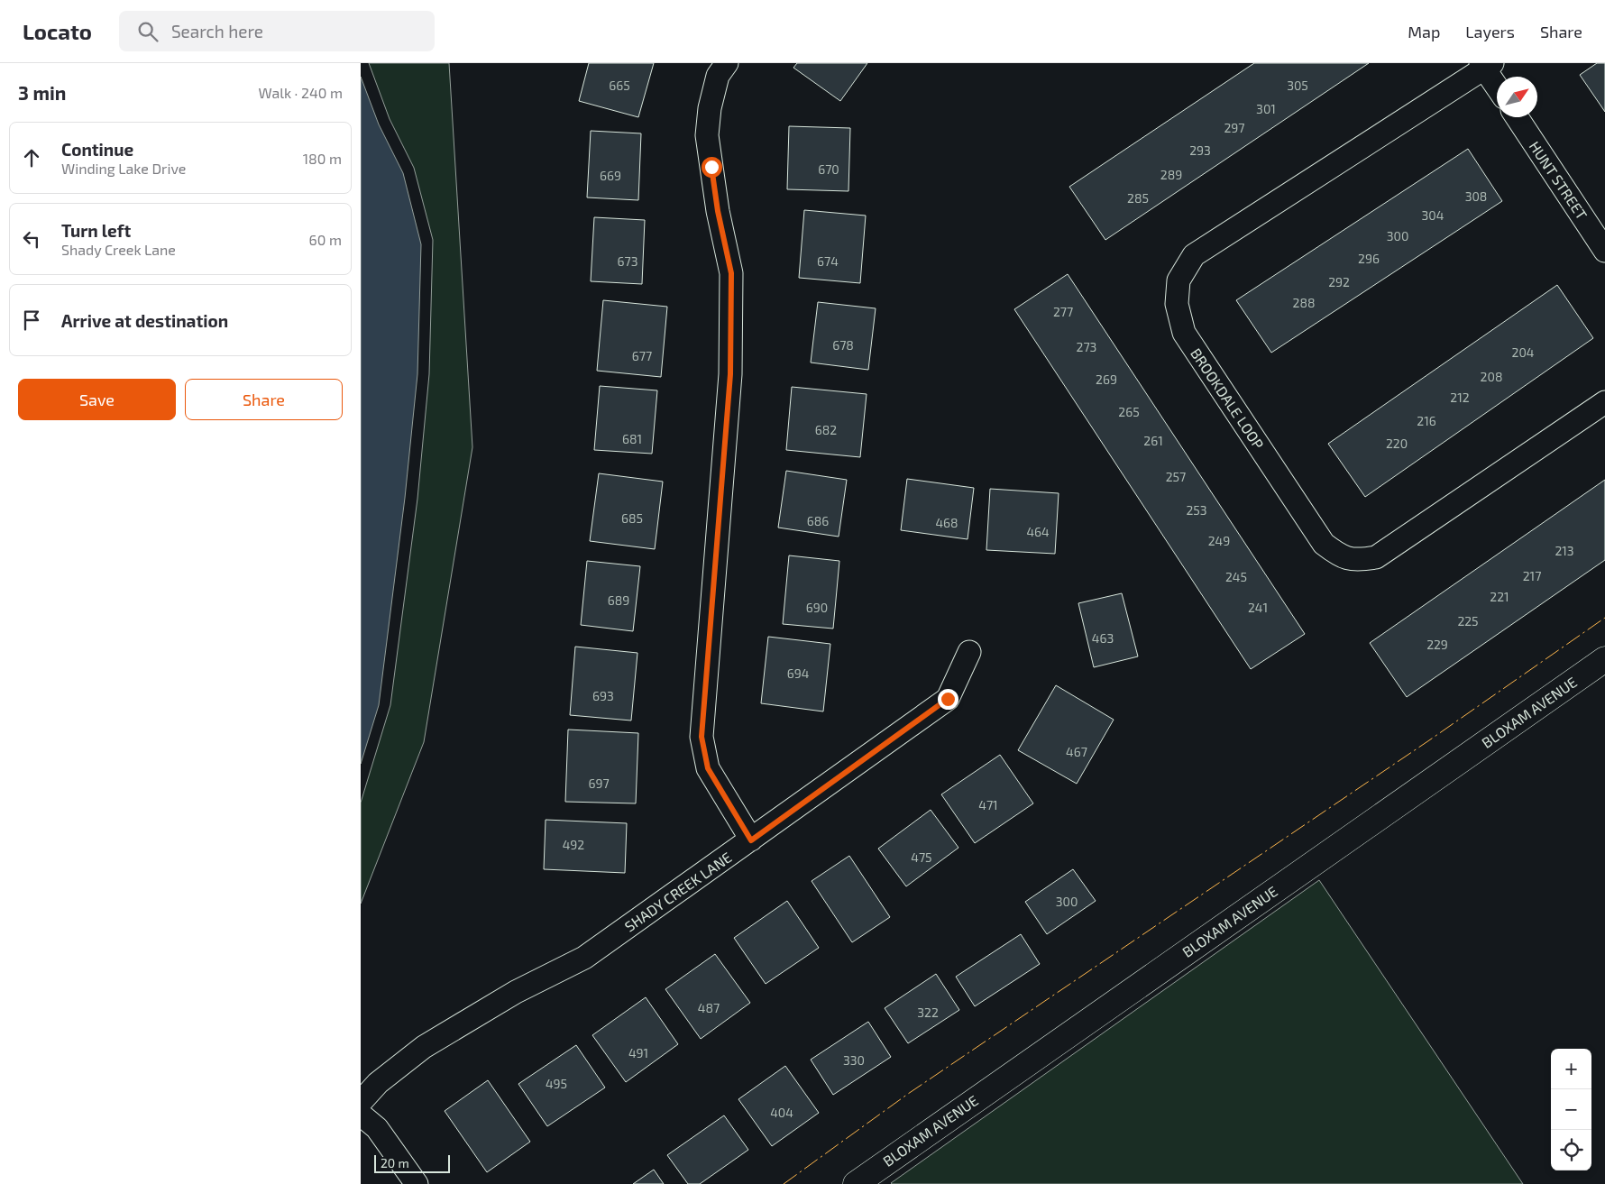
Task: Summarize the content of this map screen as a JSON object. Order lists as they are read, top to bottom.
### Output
{
  "streets": {
    "street": [
      "HUNT STREET",
      "BROOKDALE LOOP",
      "BLOXAM AVENUE",
      "SHADY CREEK LANE"
    ]
  },
  "house_numbers": [
    "665",
    "305",
    "301",
    "297",
    "293",
    "670",
    "289",
    "669",
    "308",
    "285",
    "304",
    "300",
    "296",
    "673",
    "674",
    "292",
    "288",
    "277",
    "678",
    "273",
    "204",
    "677",
    "208",
    "269",
    "212",
    "265",
    "216",
    "682",
    "681",
    "261",
    "220",
    "257",
    "253",
    "685",
    "686",
    "468",
    "464",
    "249",
    "213",
    "217",
    "245",
    "221",
    "689",
    "690",
    "241",
    "225",
    "463",
    "229",
    "694",
    "693",
    "467",
    "697",
    "471",
    "492",
    "475",
    "300",
    "487",
    "322",
    "491",
    "330",
    "495",
    "404"
  ],
  "scale_bar": "20 m",
  "north": "top right",
  "page": {
    "header": "Locato",
    "search": "Search here",
    "nav": ["Map", "Layers", "Share"],
    "heading": ["3 min", "Walk · 240 m"],
    "list": [
      ["Continue", "Winding Lake Drive", "180 m"],
      ["Turn left", "Shady Creek Lane", "60 m"],
      "Arrive at destination"
    ],
    "buttons": ["Save", "Share"],
    "map_buttons": ["+", "−"],
    "scale": "20 m"
  }
}
